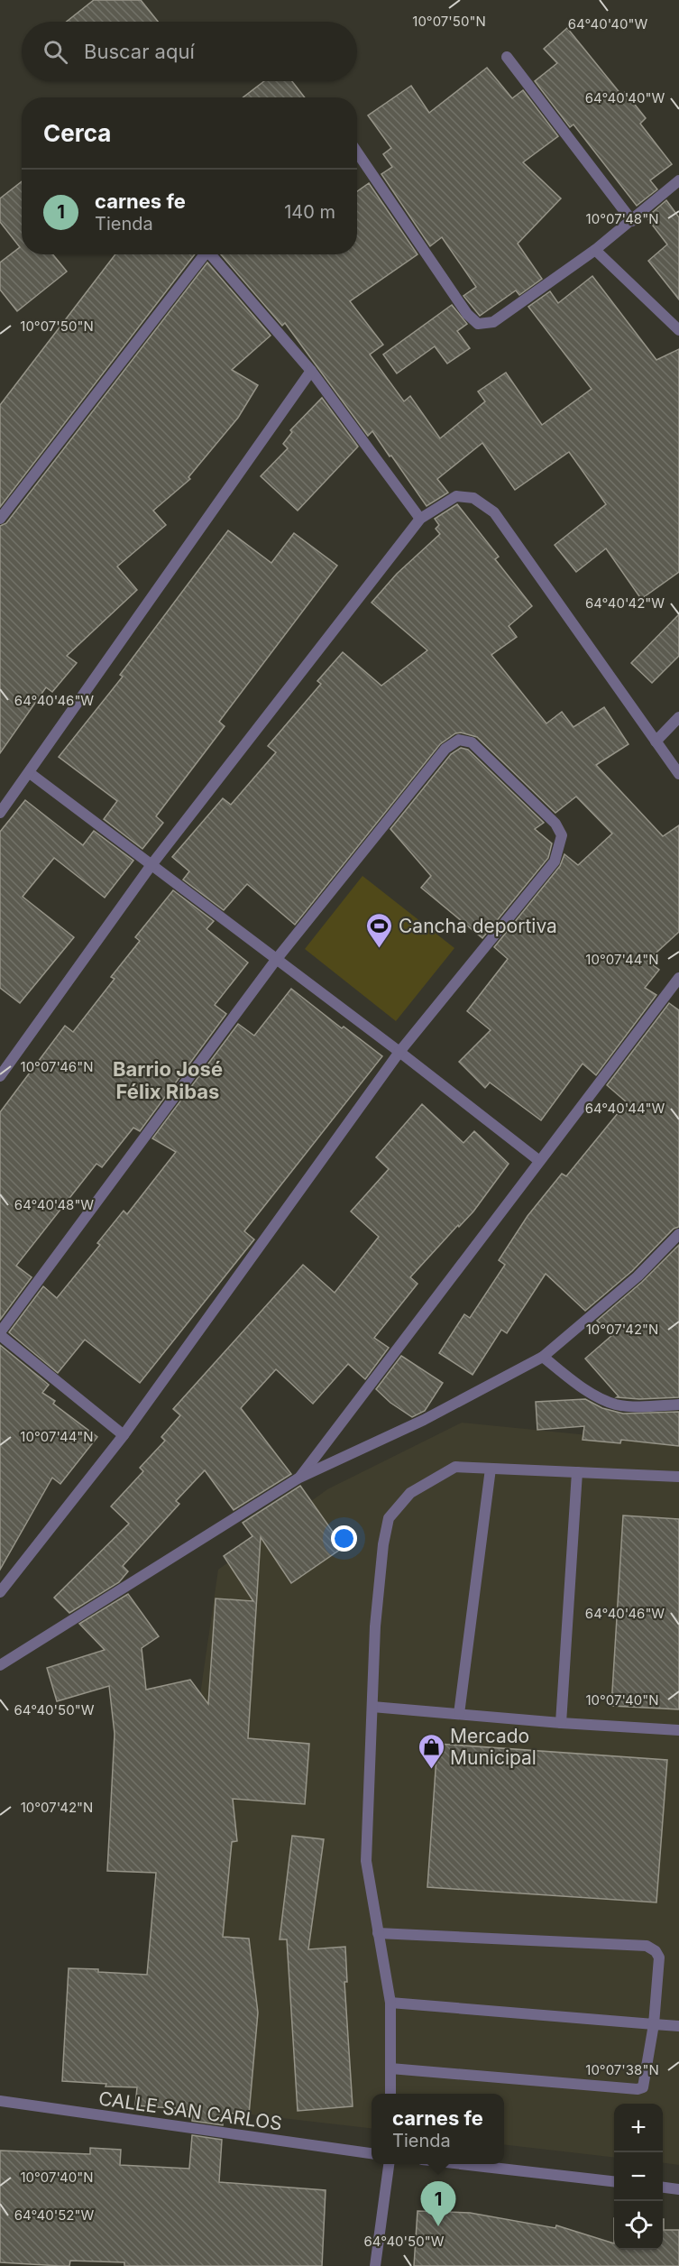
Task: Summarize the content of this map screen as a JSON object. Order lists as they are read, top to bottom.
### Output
{
  "streets": {
    "street": ["CALLE SAN CARLOS"]
  },
  "districts": ["Barrio José Félix Ribas"],
  "places": {
    "sports": ["Cancha deportiva"],
    "shop": ["Mercado Municipal"]
  },
  "page": {
    "search": "Buscar aquí",
    "heading": "Cerca",
    "list": [
      {
        "mark": "1",
        "name": "carnes fe",
        "note": "Tienda",
        "value": "140 m"
      }
    ],
    "popup": ["carnes fe", "Tienda"],
    "map_buttons": ["+", "−"],
    "pins": "1"
  },
  "coordinates": [
    "10°07'50\"N",
    "64°40'40\"W",
    "10°07'48\"N",
    "64°40'42\"W",
    "64°40'46\"W",
    "10°07'44\"N",
    "10°07'46\"N",
    "64°40'44\"W",
    "64°40'48\"W",
    "10°07'42\"N",
    "10°07'40\"N",
    "64°40'50\"W",
    "10°07'38\"N",
    "64°40'52\"W"
  ]
}
